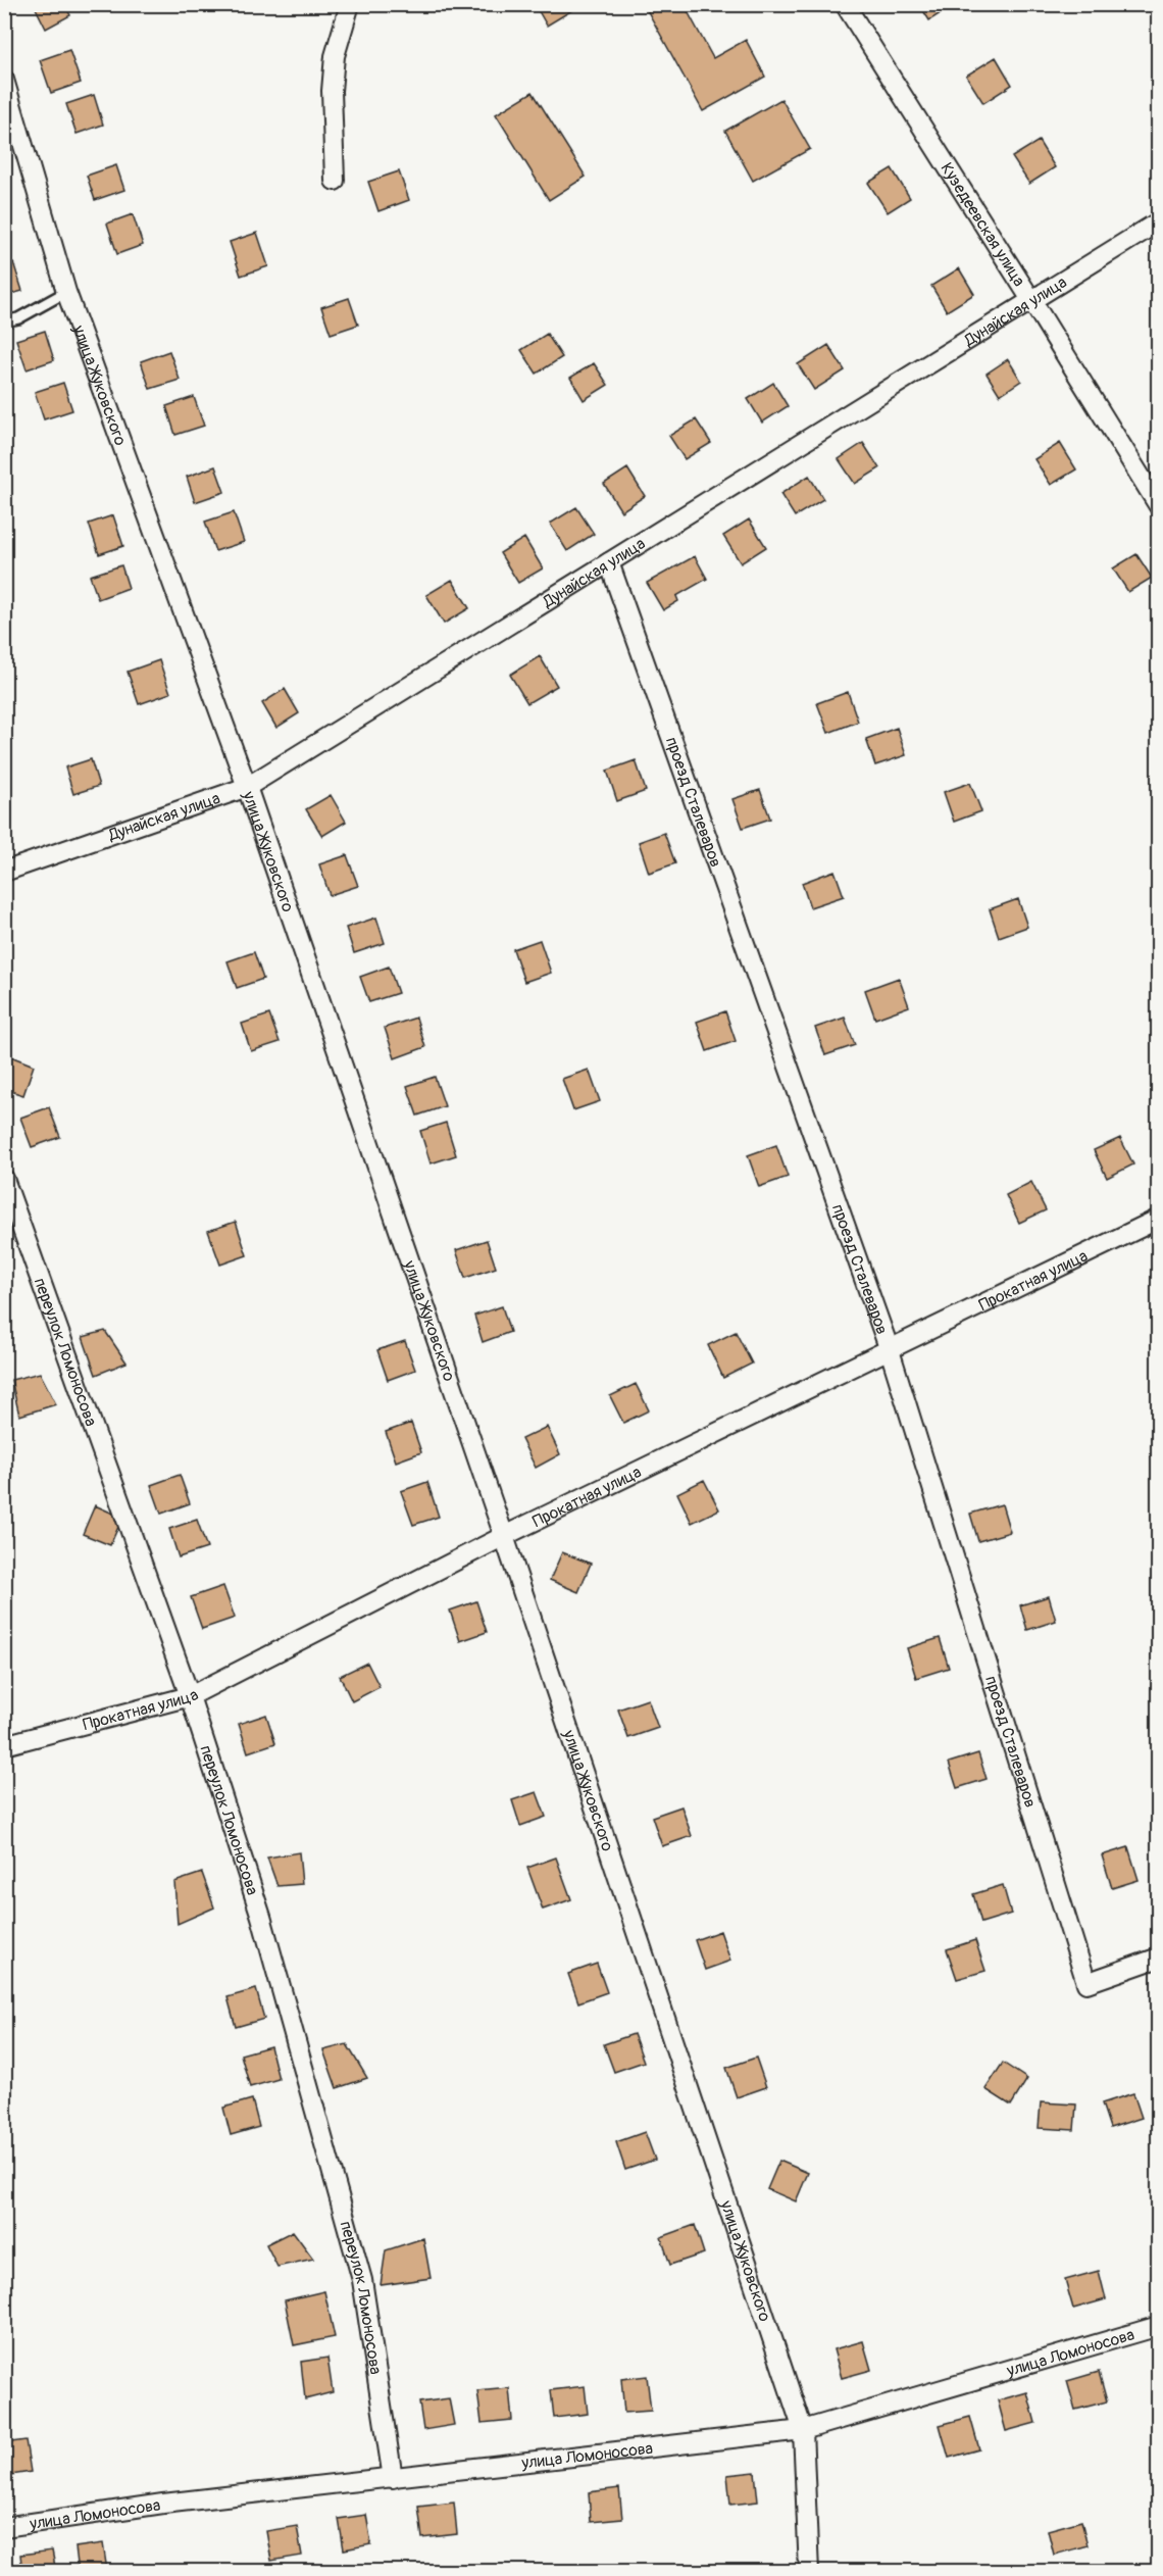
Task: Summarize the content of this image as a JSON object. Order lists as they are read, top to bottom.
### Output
{
  "streets": {
    "street": [
      "Кузедеевская улица",
      "Дунайская улица",
      "улица Жуковского",
      "проезд Сталеваров",
      "Прокатная улица",
      "переулок Ломоносова",
      "улица Ломоносова"
    ]
  },
  "crossings": [
    ["Кузедеевская улица", "Дунайская улица"],
    ["Дунайская улица", "улица Жуковского"],
    ["Дунайская улица", "проезд Сталеваров"],
    ["улица Жуковского", "Прокатная улица"],
    ["улица Жуковского", "улица Ломоносова"],
    ["проезд Сталеваров", "Прокатная улица"],
    ["Прокатная улица", "переулок Ломоносова"],
    ["переулок Ломоносова", "улица Ломоносова"]
  ]
}
